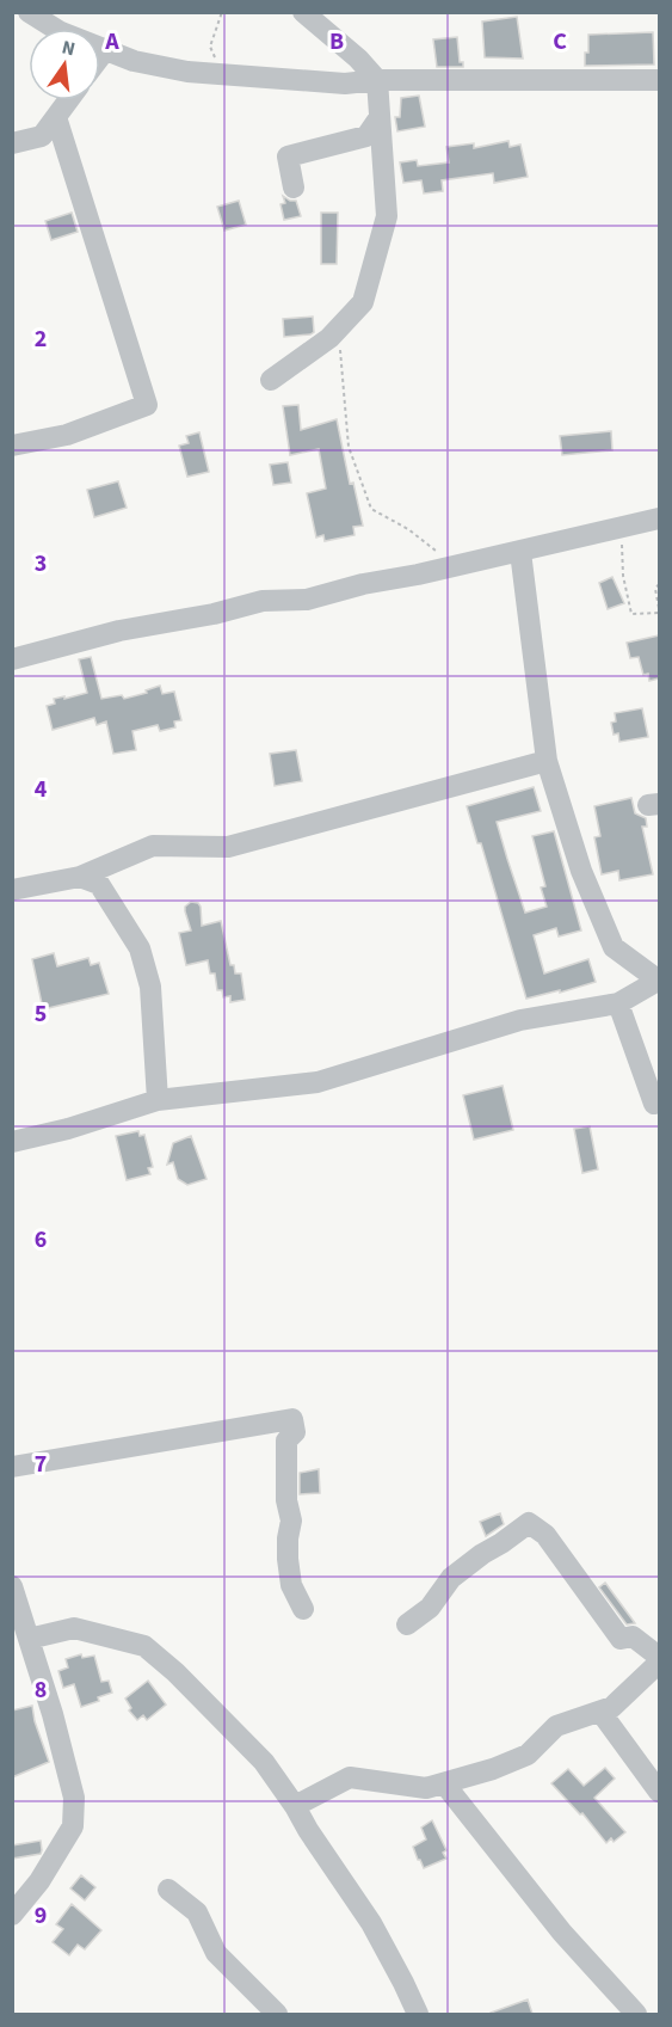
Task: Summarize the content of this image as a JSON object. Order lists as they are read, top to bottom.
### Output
{
  "north": "top",
  "grid": {
    "columns": ["A", "B", "C"],
    "rows": [
      "2",
      "3",
      "4",
      "5",
      "6",
      "7",
      "8",
      "9"
    ]
  }
}
